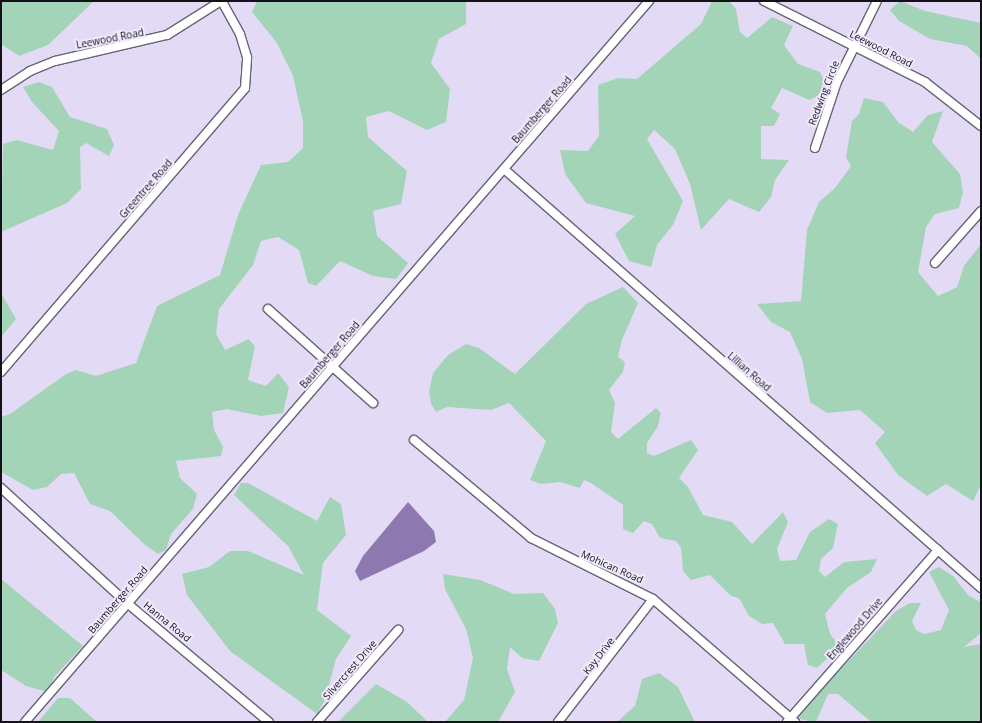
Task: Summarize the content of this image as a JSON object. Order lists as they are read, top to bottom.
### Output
{
  "streets": {
    "street": [
      "Leewood Road",
      "Redwing Circle",
      "Baumberger Road",
      "Greentree Road",
      "Lillian Road",
      "Mohican Road",
      "Hanna Road",
      "Englewood Drive",
      "Kay Drive",
      "Silvercrest Drive"
    ]
  },
  "crossings": [
    ["Leewood Road", "Redwing Circle"],
    ["Leewood Road", "Greentree Road"],
    ["Baumberger Road", "Lillian Road"],
    ["Baumberger Road", "Hanna Road"],
    ["Lillian Road", "Englewood Drive"],
    ["Mohican Road", "Englewood Drive"],
    ["Mohican Road", "Kay Drive"]
  ]
}
